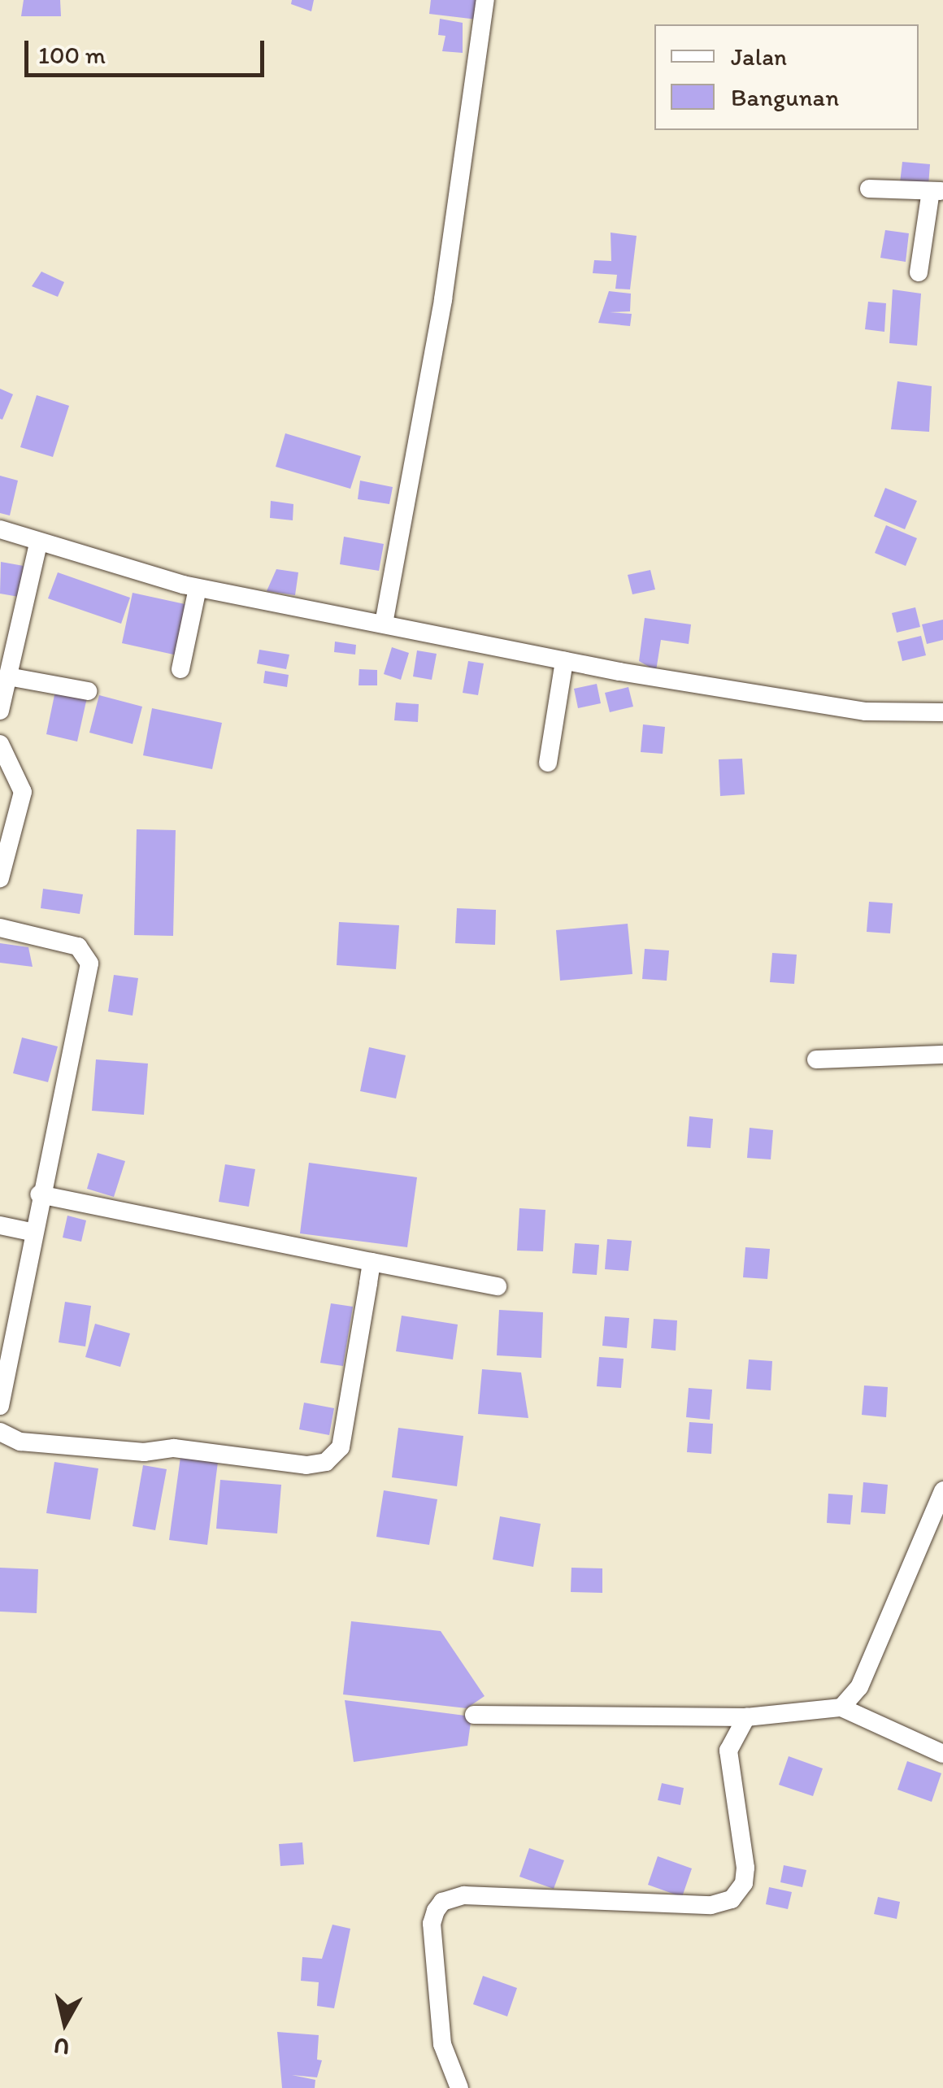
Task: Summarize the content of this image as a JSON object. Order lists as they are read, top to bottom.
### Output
{
  "legend": ["Jalan", "Bangunan"],
  "scale_bar": "100 m",
  "north": "bottom"
}
